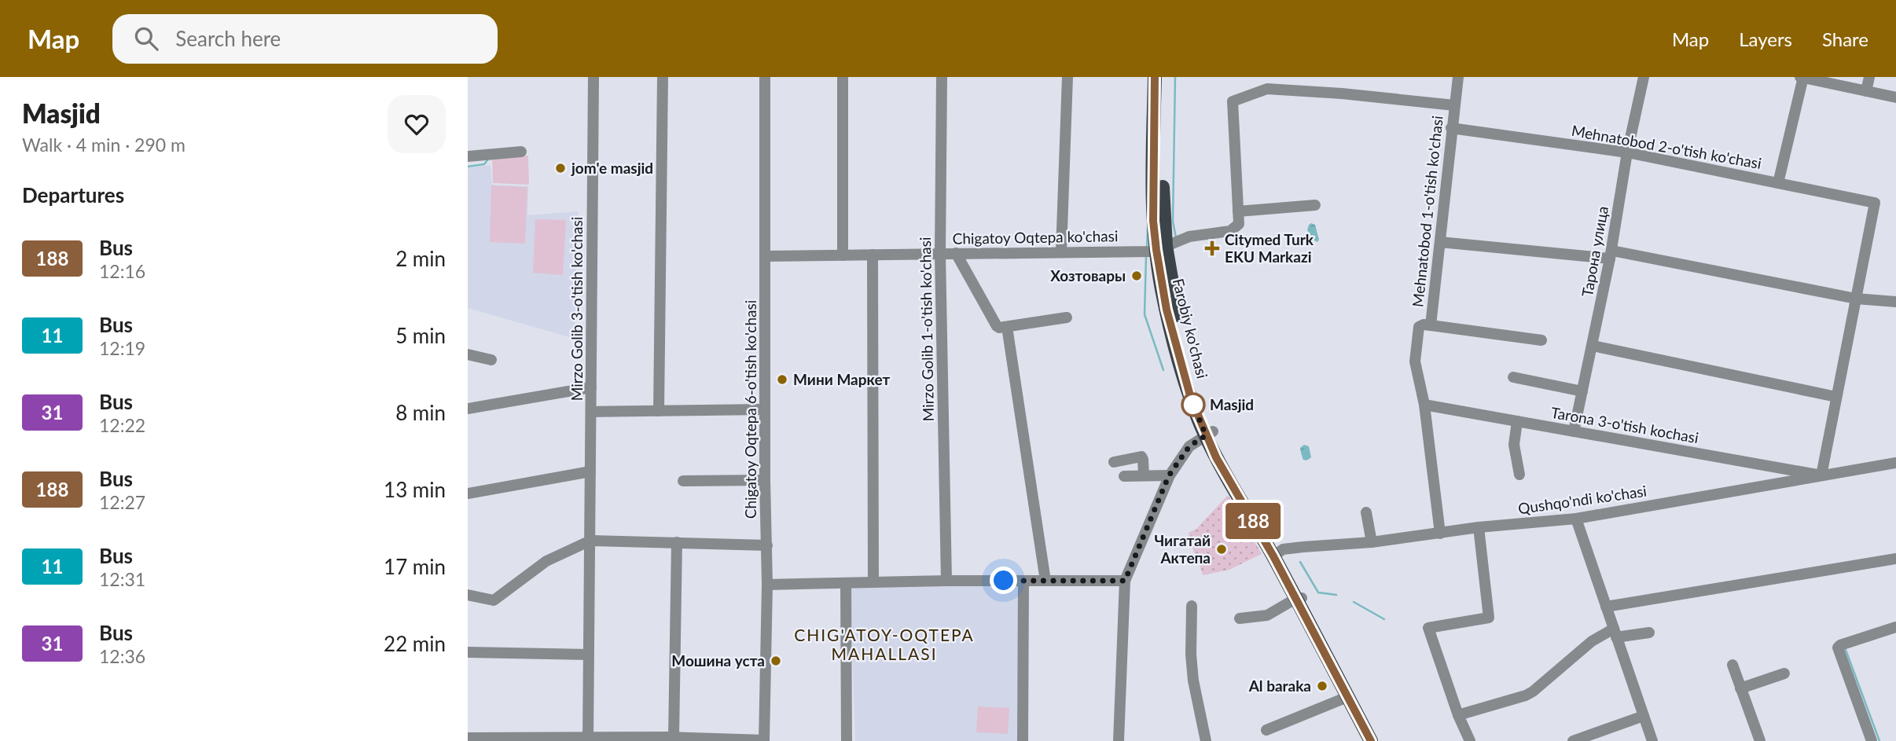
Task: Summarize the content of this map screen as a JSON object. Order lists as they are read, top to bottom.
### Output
{
  "streets": {
    "main road": ["Farobiy ko'chasi"],
    "street": [
      "Mehnatobod 2-o'tish ko'chasi",
      "Mehnatobod 1-o'tish ko'chasi",
      "Chigatoy Oqtepa ko'chasi",
      "Тарона улица",
      "Mirzo Golib 3-o'tish ko'chasi",
      "Mirzo Golib 1-o'tish ko'chasi",
      "Chigatoy Oqtepa 6-o'tish ko'chasi",
      "Tarona 3-o'tish kochasi",
      "Qushqo'ndi ko'chasi"
    ]
  },
  "crossings": [
    ["Mehnatobod 2-o'tish ko'chasi", "Mehnatobod 1-o'tish ko'chasi"],
    ["Mehnatobod 2-o'tish ko'chasi", "Тарона улица"],
    ["Mehnatobod 1-o'tish ko'chasi", "Tarona 3-o'tish kochasi"],
    ["Mehnatobod 1-o'tish ko'chasi", "Qushqo'ndi ko'chasi"],
    ["Chigatoy Oqtepa ko'chasi", "Farobiy ko'chasi"],
    ["Chigatoy Oqtepa ko'chasi", "Mirzo Golib 1-o'tish ko'chasi"],
    ["Chigatoy Oqtepa ko'chasi", "Chigatoy Oqtepa 6-o'tish ko'chasi"],
    ["Тарона улица", "Tarona 3-o'tish kochasi"],
    ["Farobiy ko'chasi", "Qushqo'ndi ko'chasi"],
    ["Tarona 3-o'tish kochasi", "Qushqo'ndi ko'chasi"]
  ],
  "districts": ["CHIG'ATOY-OQTEPA MAHALLASI"],
  "places": {
    "other": [
      "jom'e masjid",
      "Хозтовары",
      "Мини Маркет",
      "Masjid",
      "Чигатай Актепа",
      "Мошина уста",
      "Al baraka"
    ],
    "health": ["Citymed Turk EKU Markazi"]
  },
  "lines": ["bus line 188"],
  "page": {
    "header": "Map",
    "search": "Search here",
    "nav": ["Map", "Layers", "Share"],
    "heading": [
      ["Masjid", "Walk · 4 min · 290 m"],
      "Departures"
    ],
    "on_map": "188",
    "list": [
      {
        "mark": "188",
        "name": "Bus",
        "note": "12:16",
        "value": "2 min"
      },
      {
        "mark": "11",
        "name": "Bus",
        "note": "12:19",
        "value": "5 min"
      },
      {
        "mark": "31",
        "name": "Bus",
        "note": "12:22",
        "value": "8 min"
      },
      {
        "mark": "188",
        "name": "Bus",
        "note": "12:27",
        "value": "13 min"
      },
      {
        "mark": "11",
        "name": "Bus",
        "note": "12:31",
        "value": "17 min"
      },
      {
        "mark": "31",
        "name": "Bus",
        "note": "12:36",
        "value": "22 min"
      }
    ]
  }
}
